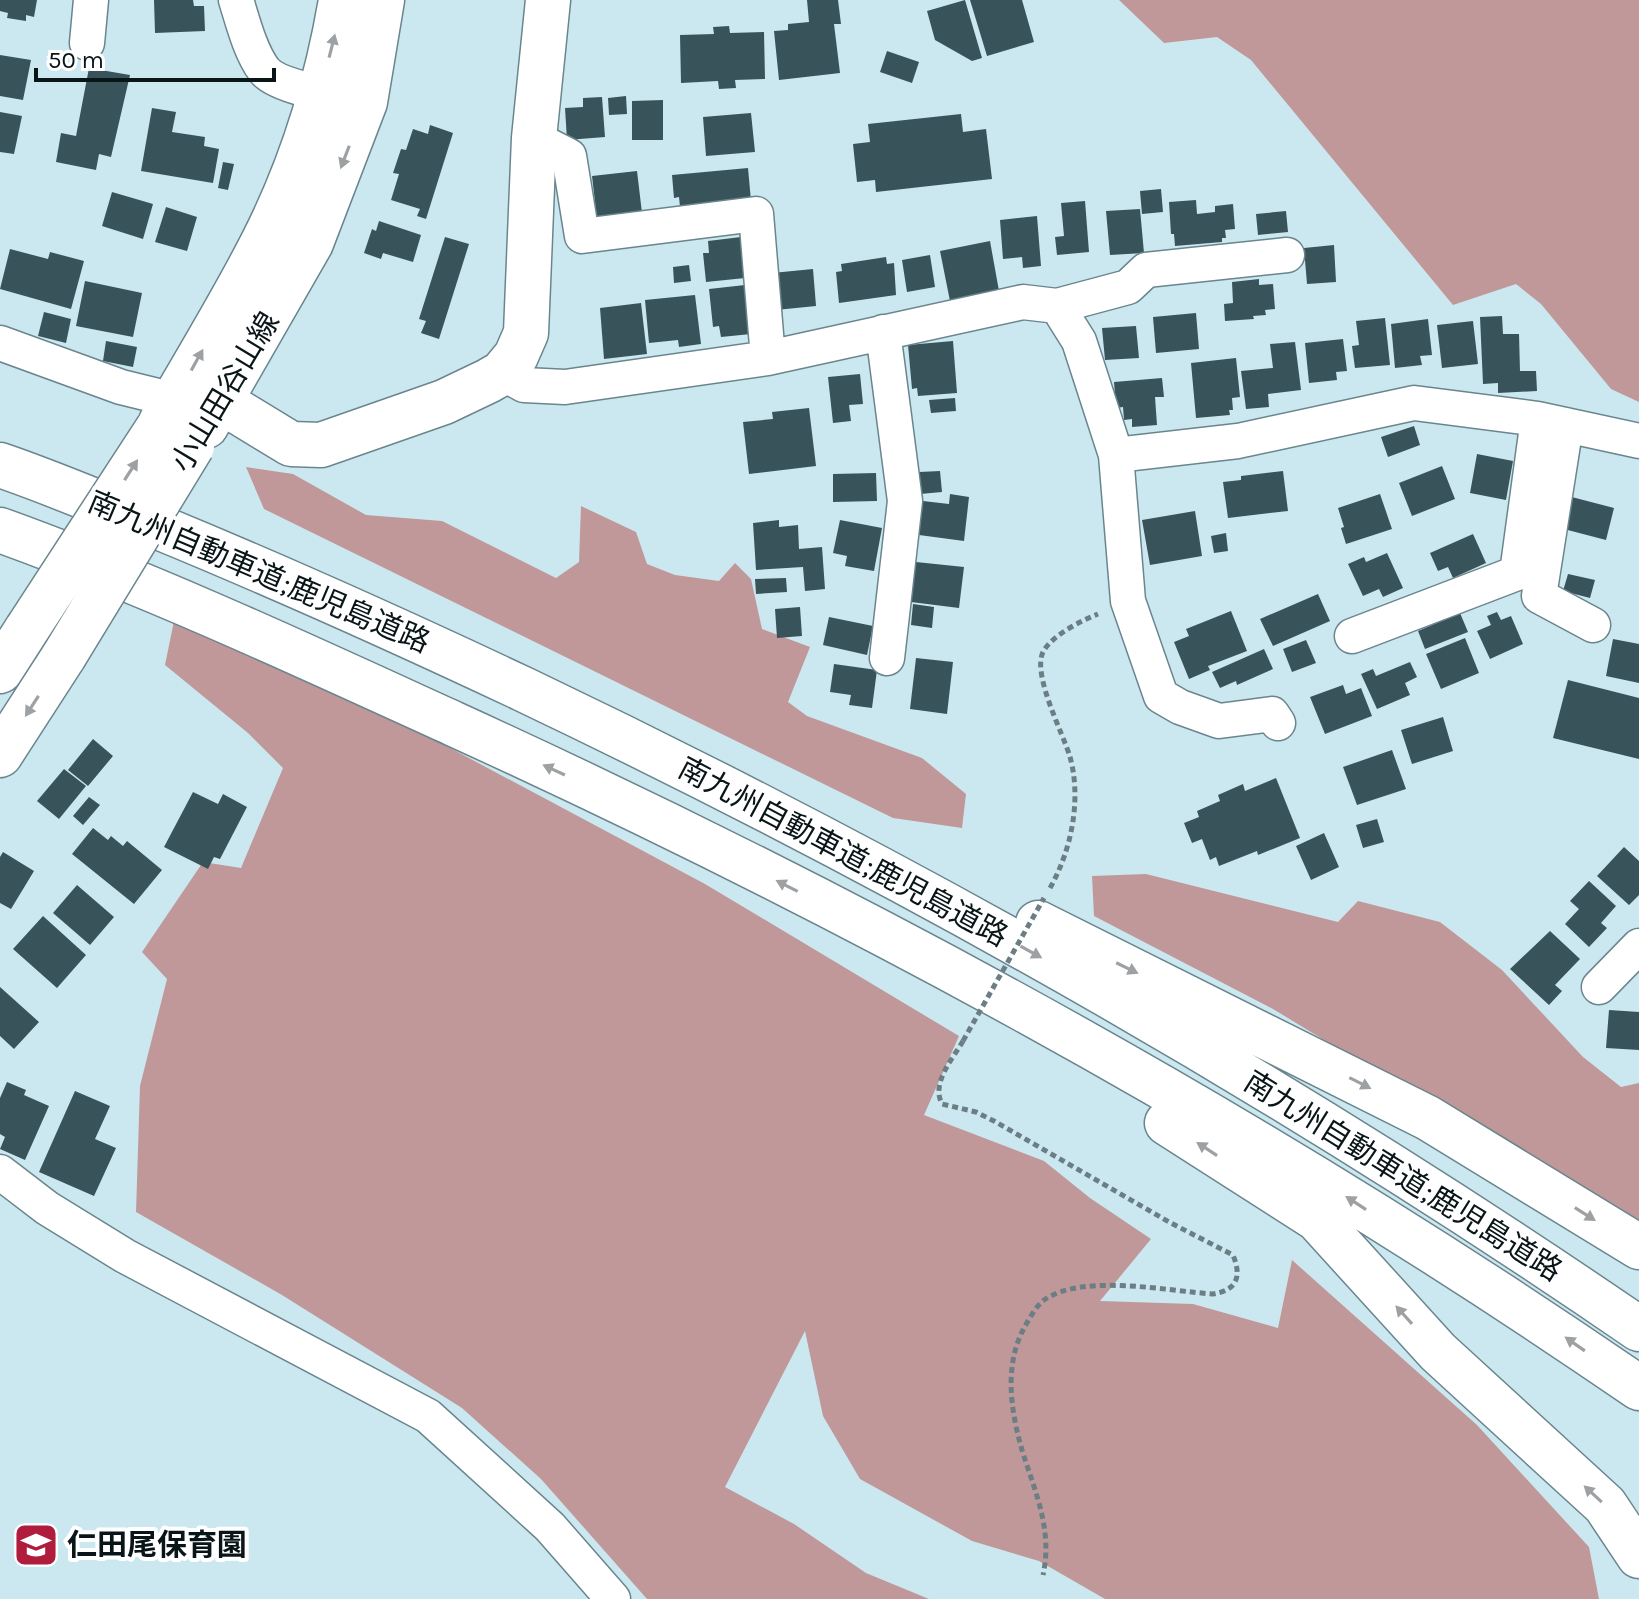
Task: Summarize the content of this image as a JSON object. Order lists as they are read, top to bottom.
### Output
{
  "streets": {
    "main road": ["小山田谷山線", "南九州自動車道;鹿児島道路"]
  },
  "places": {
    "school or university": ["仁田尾保育園"]
  },
  "scale_bar": "50 m"
}
